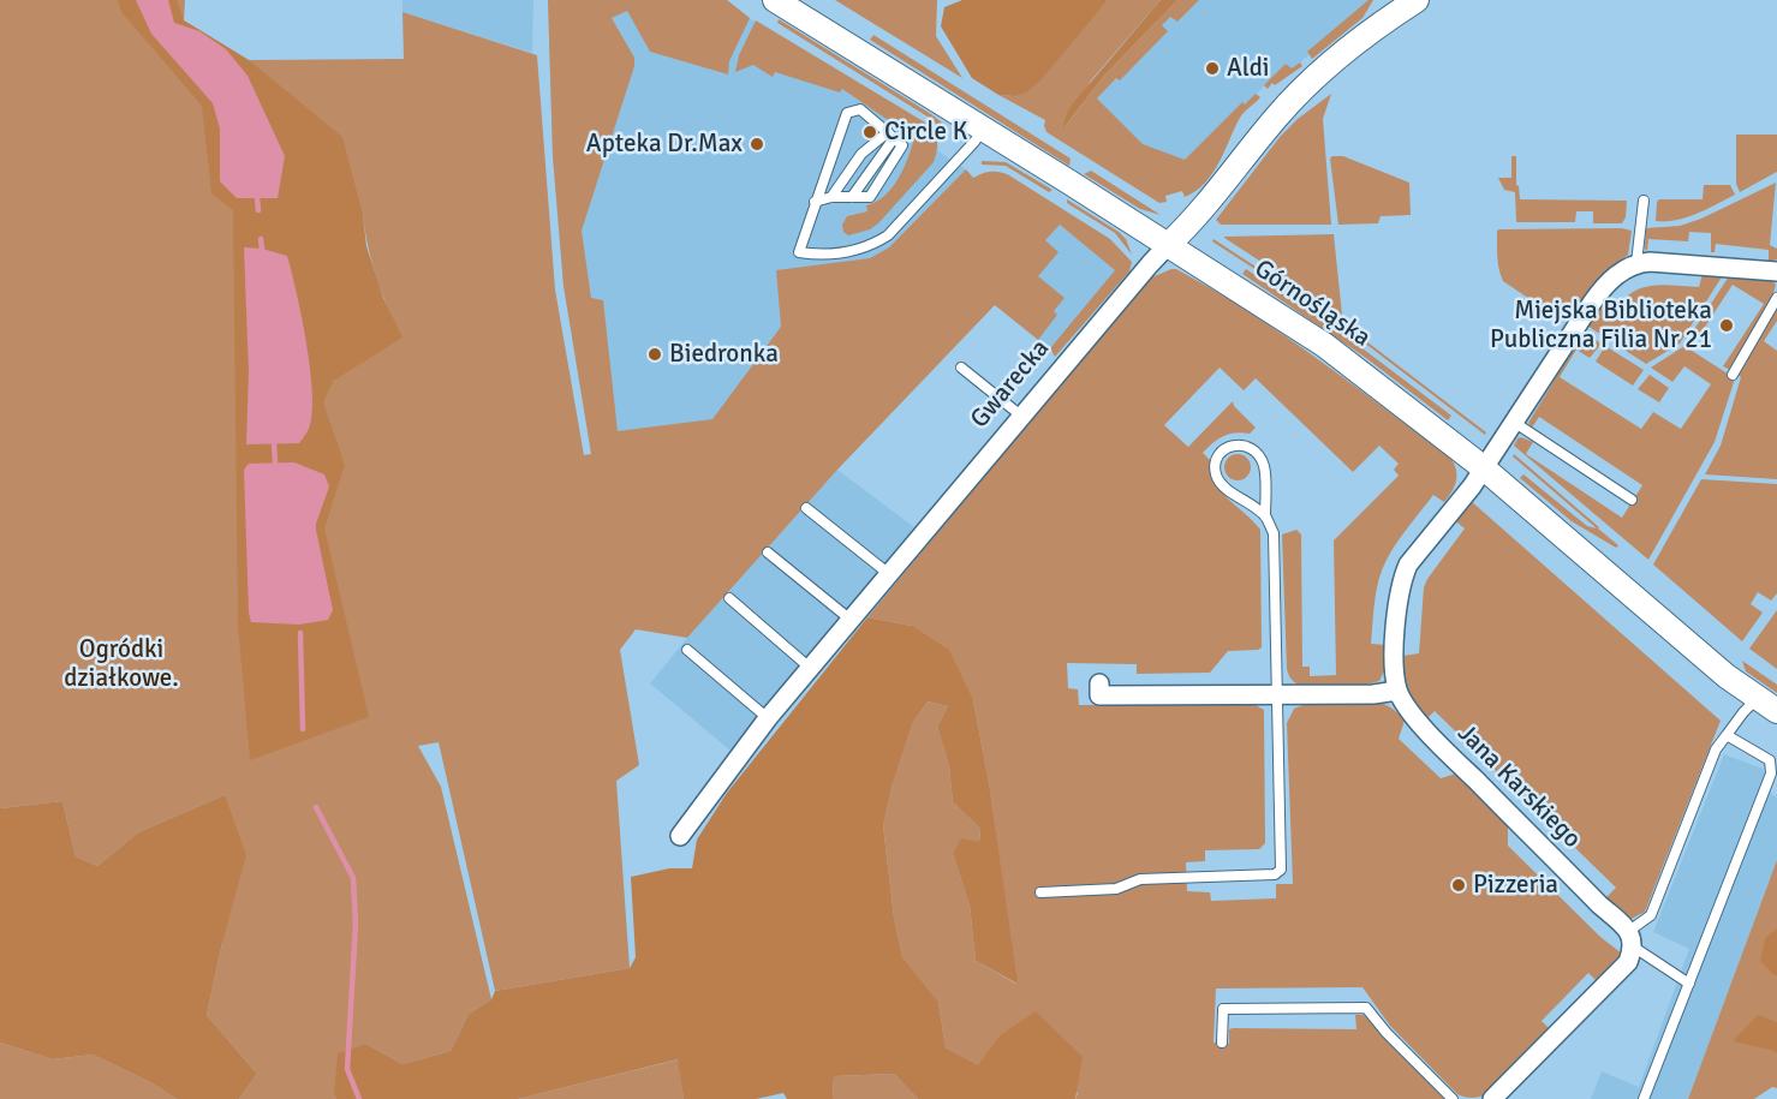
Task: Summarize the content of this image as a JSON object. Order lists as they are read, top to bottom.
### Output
{
  "streets": {
    "street": ["Górnośląska", "Gwarecka", "Jana Karskiego"]
  },
  "crossings": [
    ["Górnośląska", "Gwarecka"]
  ],
  "parks": ["Ogródki działkowe."],
  "places": [
    "Aldi",
    "Circle K",
    "Apteka Dr.Max",
    "Miejska Biblioteka Publiczna Filia Nr 21",
    "Biedronka",
    "Pizzeria"
  ]
}
